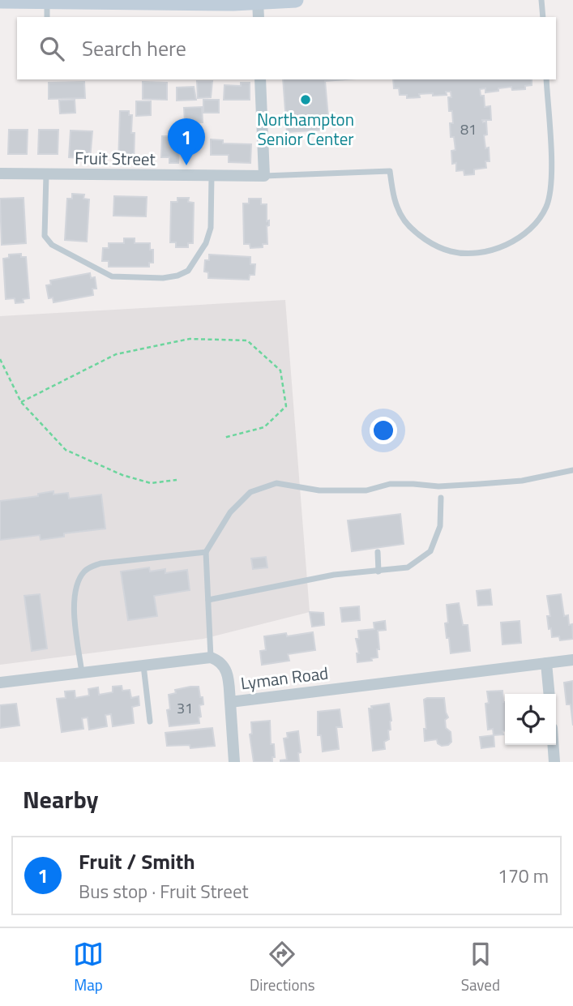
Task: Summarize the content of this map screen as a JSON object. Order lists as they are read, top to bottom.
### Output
{
  "streets": {
    "street": ["Fruit Street", "Lyman Road"]
  },
  "places": ["Northampton Senior Center"],
  "house_numbers": ["81", "31"],
  "page": {
    "search": "Search here",
    "pins": "1",
    "heading": "Nearby",
    "list": [
      {
        "mark": "1",
        "name": "Fruit / Smith",
        "note": "Bus stop · Fruit Street",
        "value": "170 m"
      }
    ],
    "nav": ["Map", "Directions", "Saved"]
  }
}
